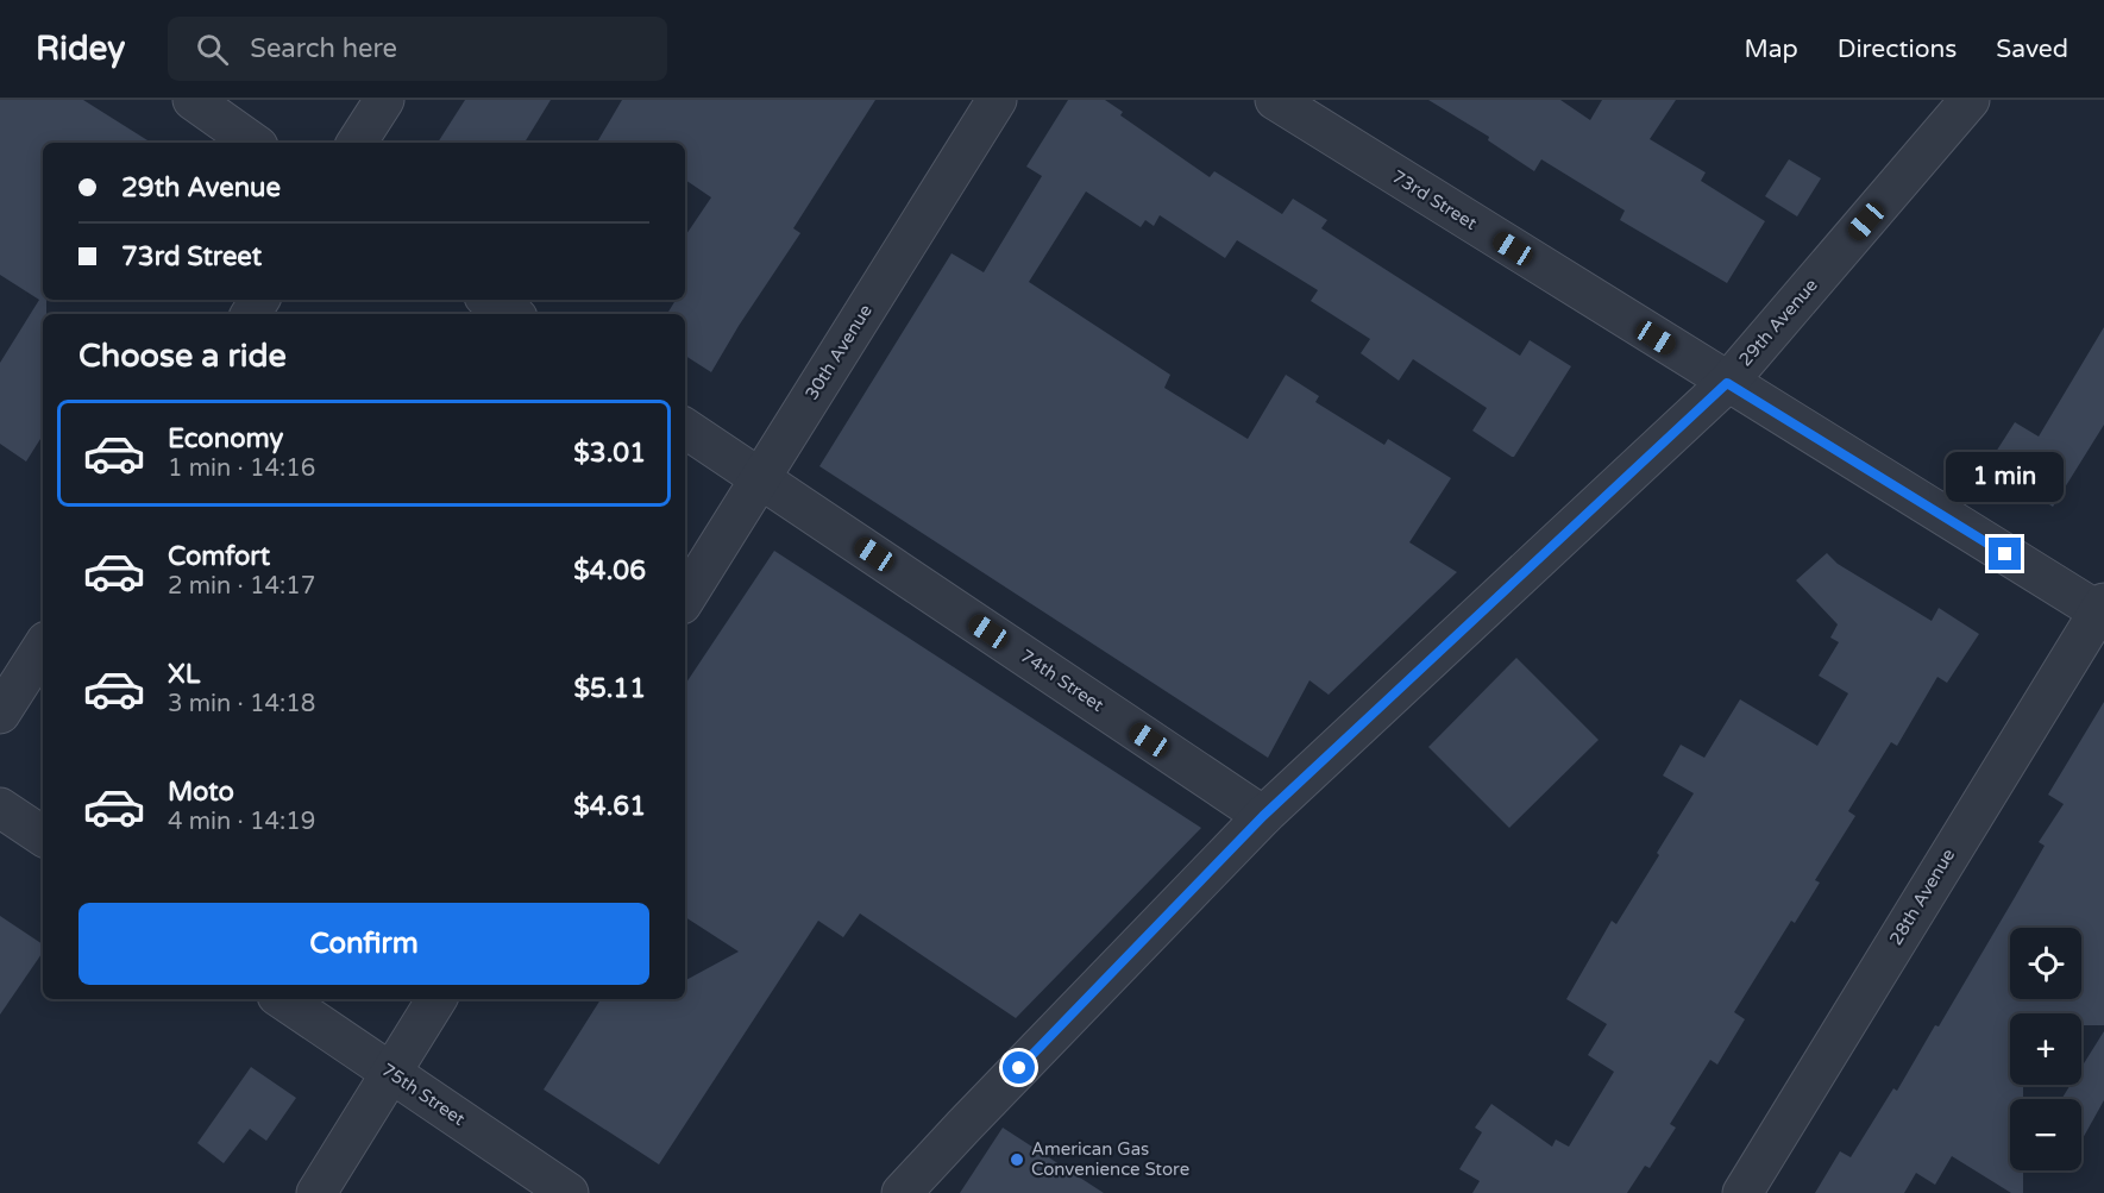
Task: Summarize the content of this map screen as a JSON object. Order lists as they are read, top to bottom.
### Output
{
  "streets": {
    "street": [
      "73rd Street",
      "29th Avenue",
      "30th Avenue",
      "74th Street",
      "28th Avenue",
      "75th Street"
    ]
  },
  "crossings": [
    ["73rd Street", "29th Avenue"],
    ["73rd Street", "28th Avenue"],
    ["29th Avenue", "74th Street"],
    ["30th Avenue", "74th Street"]
  ],
  "places": ["American Gas Convenience Store"],
  "page": {
    "header": "Ridey",
    "search": "Search here",
    "nav": ["Map", "Directions", "Saved"],
    "banner": ["29th Avenue", "73rd Street"],
    "heading": "Choose a ride",
    "list": [
      {
        "name": "Economy",
        "note": "1 min · 14:16",
        "value": "$3.01"
      },
      {
        "name": "Comfort",
        "note": "2 min · 14:17",
        "value": "$4.06"
      },
      {
        "name": "XL",
        "note": "3 min · 14:18",
        "value": "$5.11"
      },
      {
        "name": "Moto",
        "note": "4 min · 14:19",
        "value": "$4.61"
      }
    ],
    "bubble": "1 min",
    "buttons": "Confirm",
    "map_buttons": ["+", "−"]
  }
}
